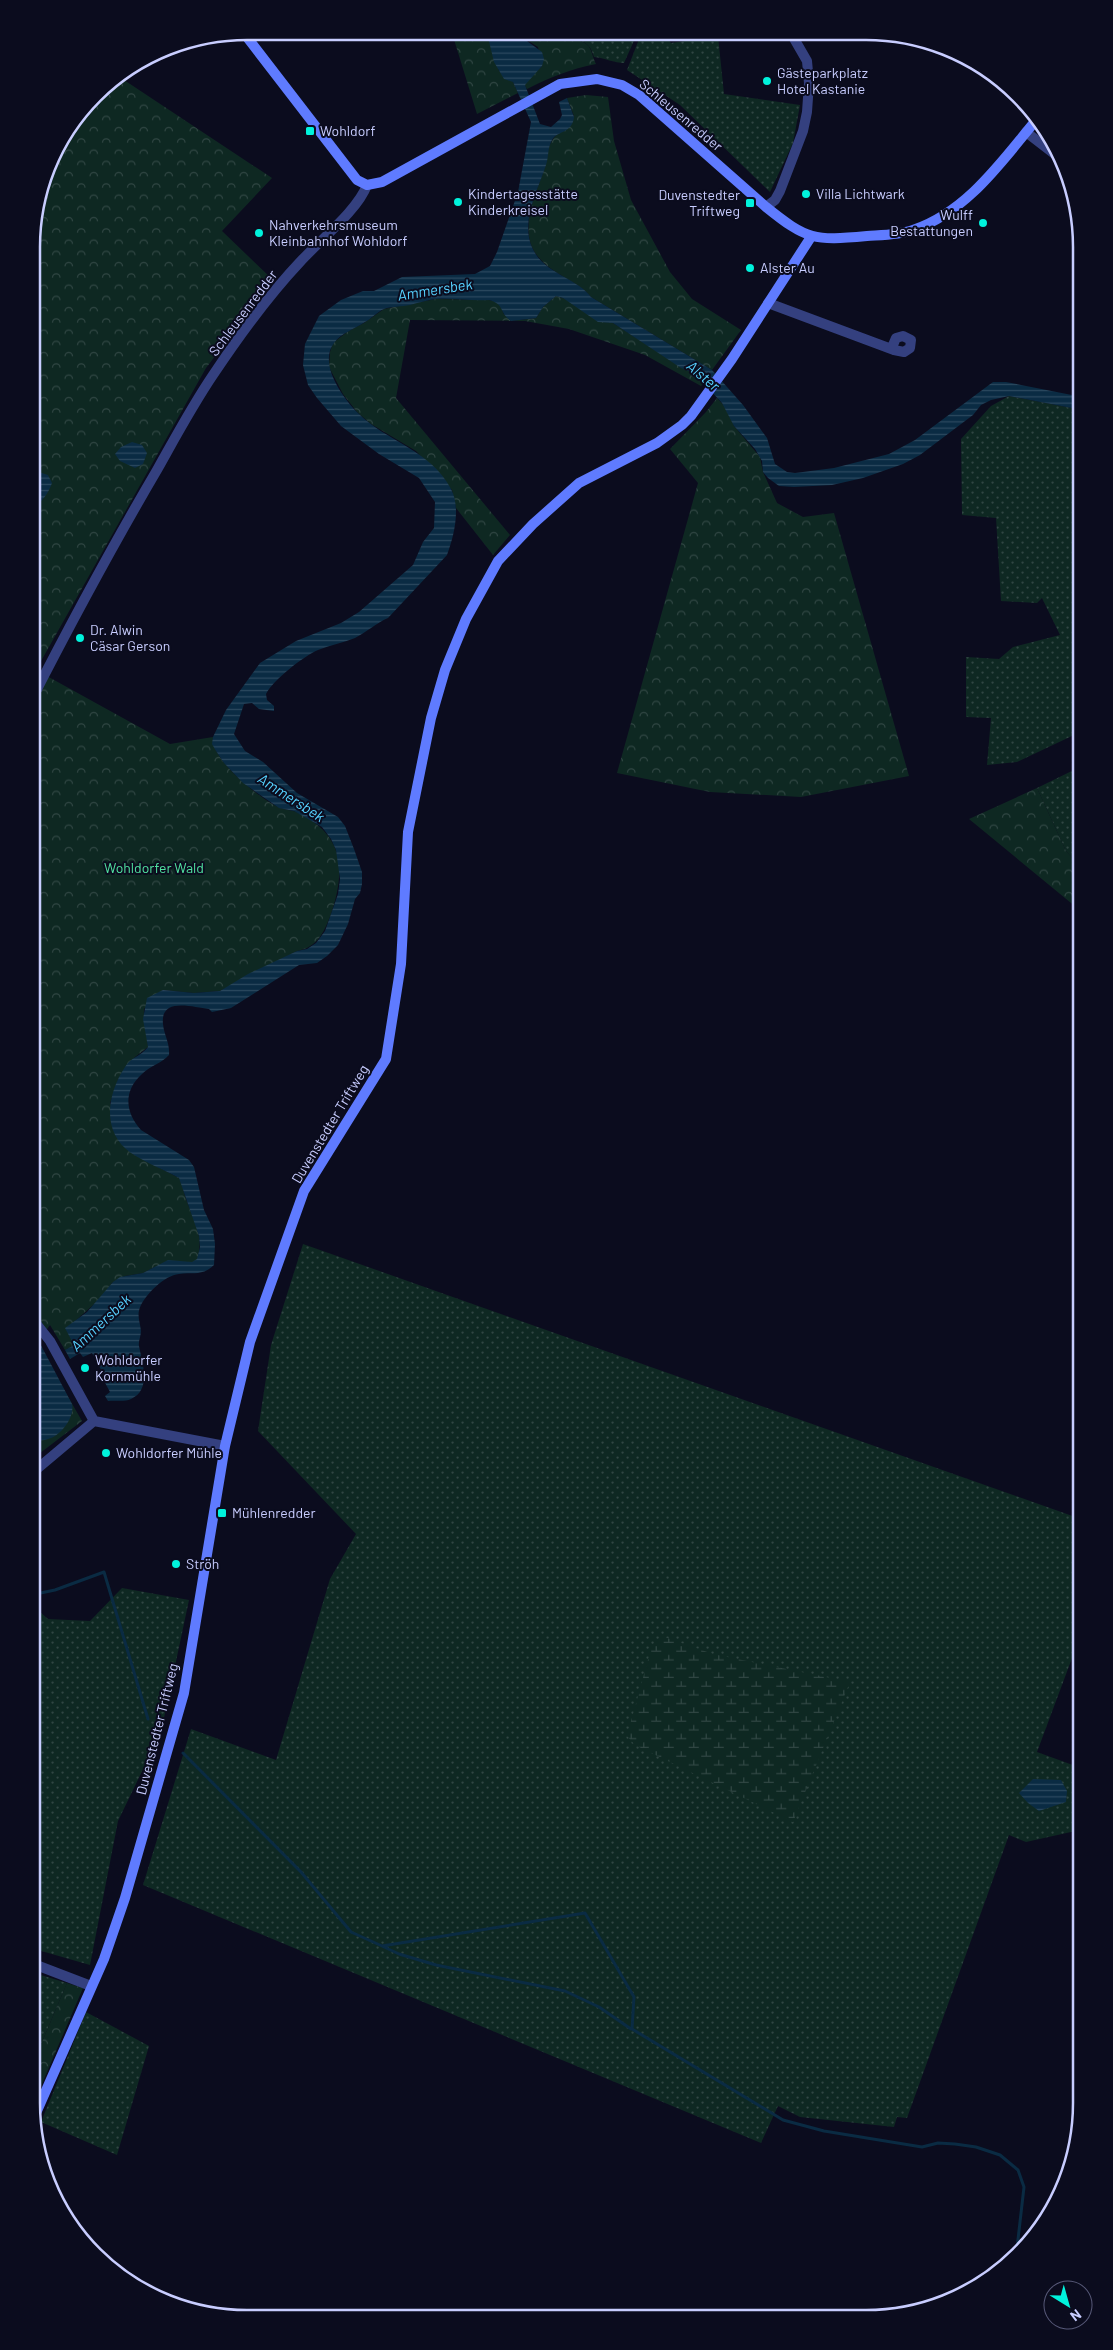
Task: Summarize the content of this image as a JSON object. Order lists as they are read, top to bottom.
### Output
{
  "streets": {
    "street": ["Schleusenredder", "Duvenstedter Triftweg"]
  },
  "crossings": [
    ["Schleusenredder", "Duvenstedter Triftweg"]
  ],
  "water": ["Ammersbek", "Alster"],
  "parks": ["Wohldorfer Wald"],
  "places": {
    "other": [
      "Gästeparkplatz Hotel Kastanie",
      "Villa Lichtwark",
      "Kindertagesstätte Kinderkreisel",
      "Wulff Bestattungen",
      "Nahverkehrsmuseum Kleinbahnhof Wohldorf",
      "Alster Au",
      "Dr. Alwin Cäsar Gerson",
      "Wohldorfer Kornmühle",
      "Wohldorfer Mühle",
      "Ströh"
    ],
    "transit": ["Wohldorf", "Duvenstedter Triftweg", "Mühlenredder"]
  },
  "north": "bottom right"
}
